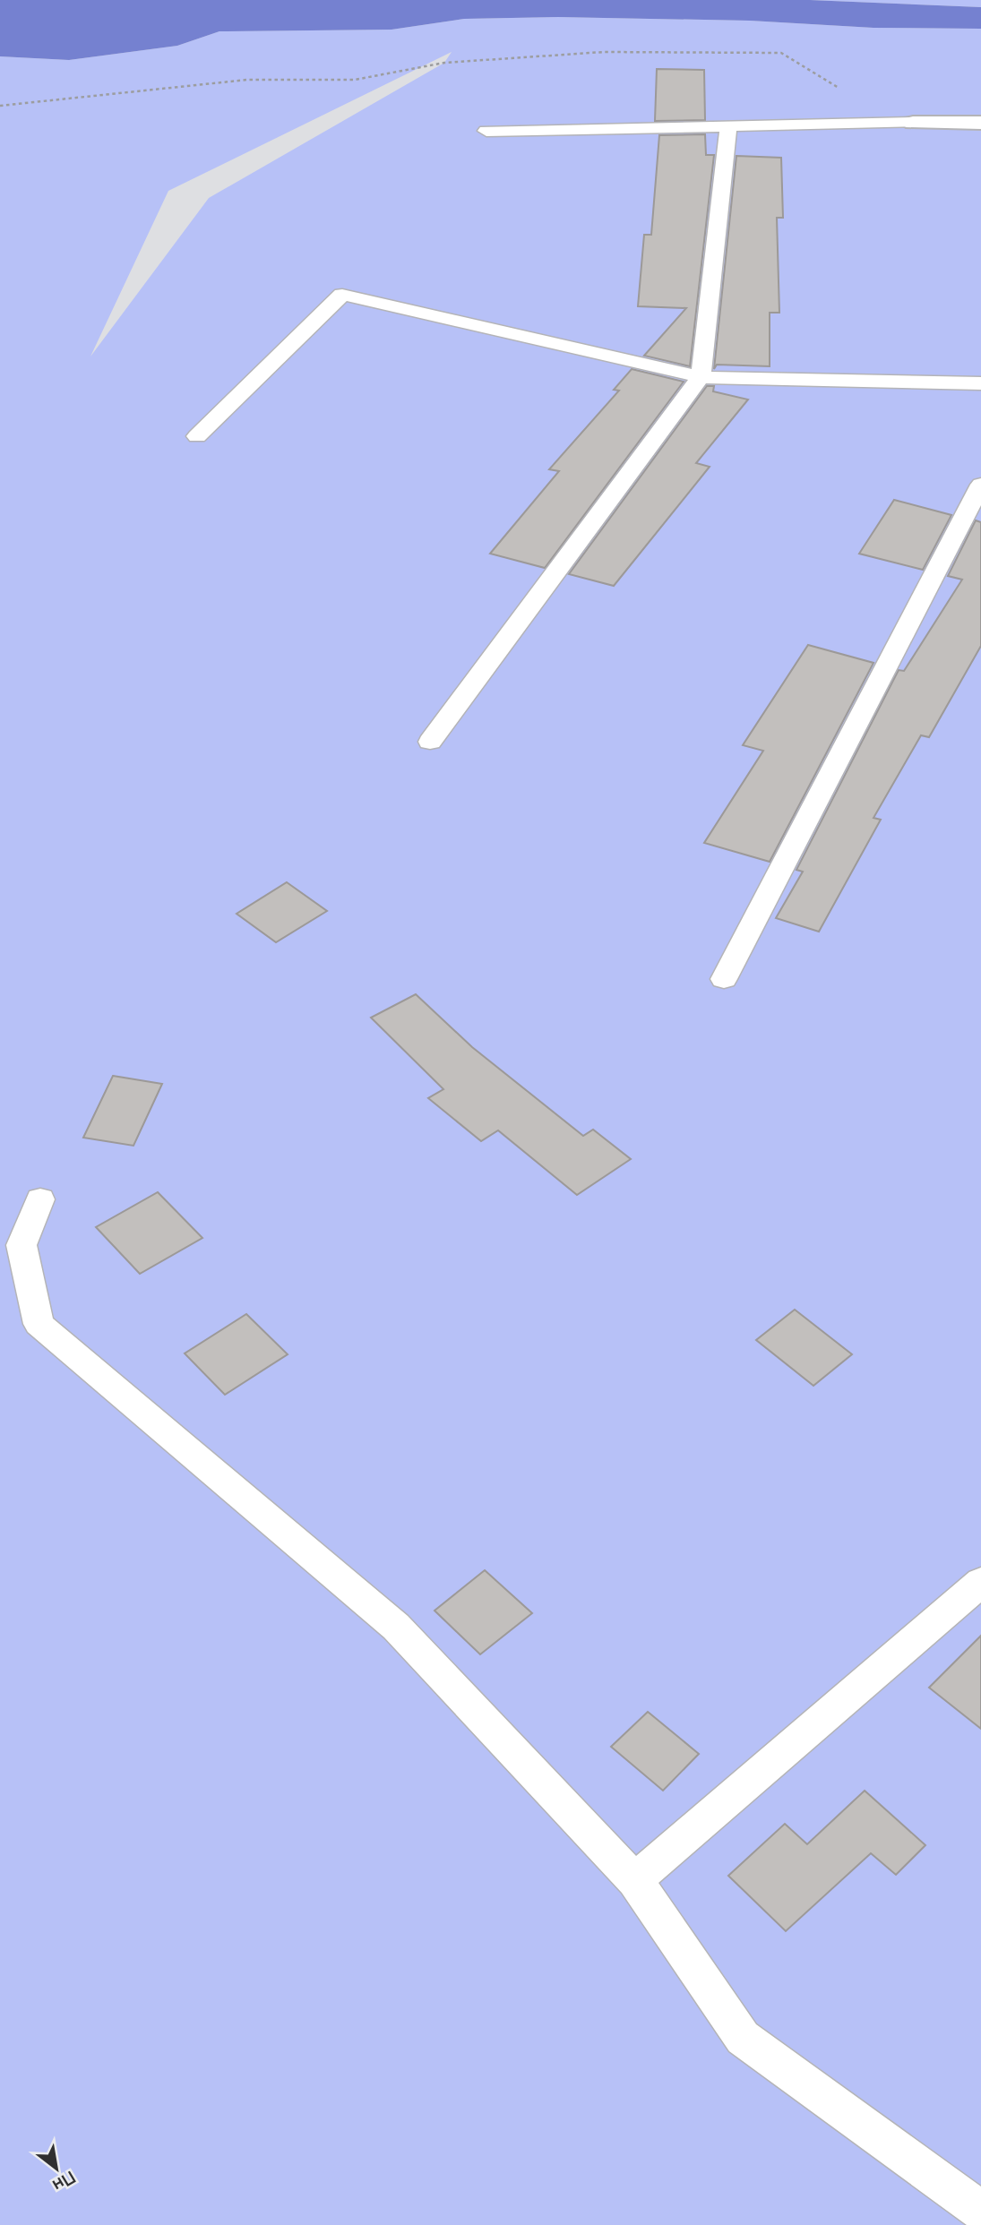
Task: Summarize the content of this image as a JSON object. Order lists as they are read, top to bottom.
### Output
{
  "north": "bottom right"
}
